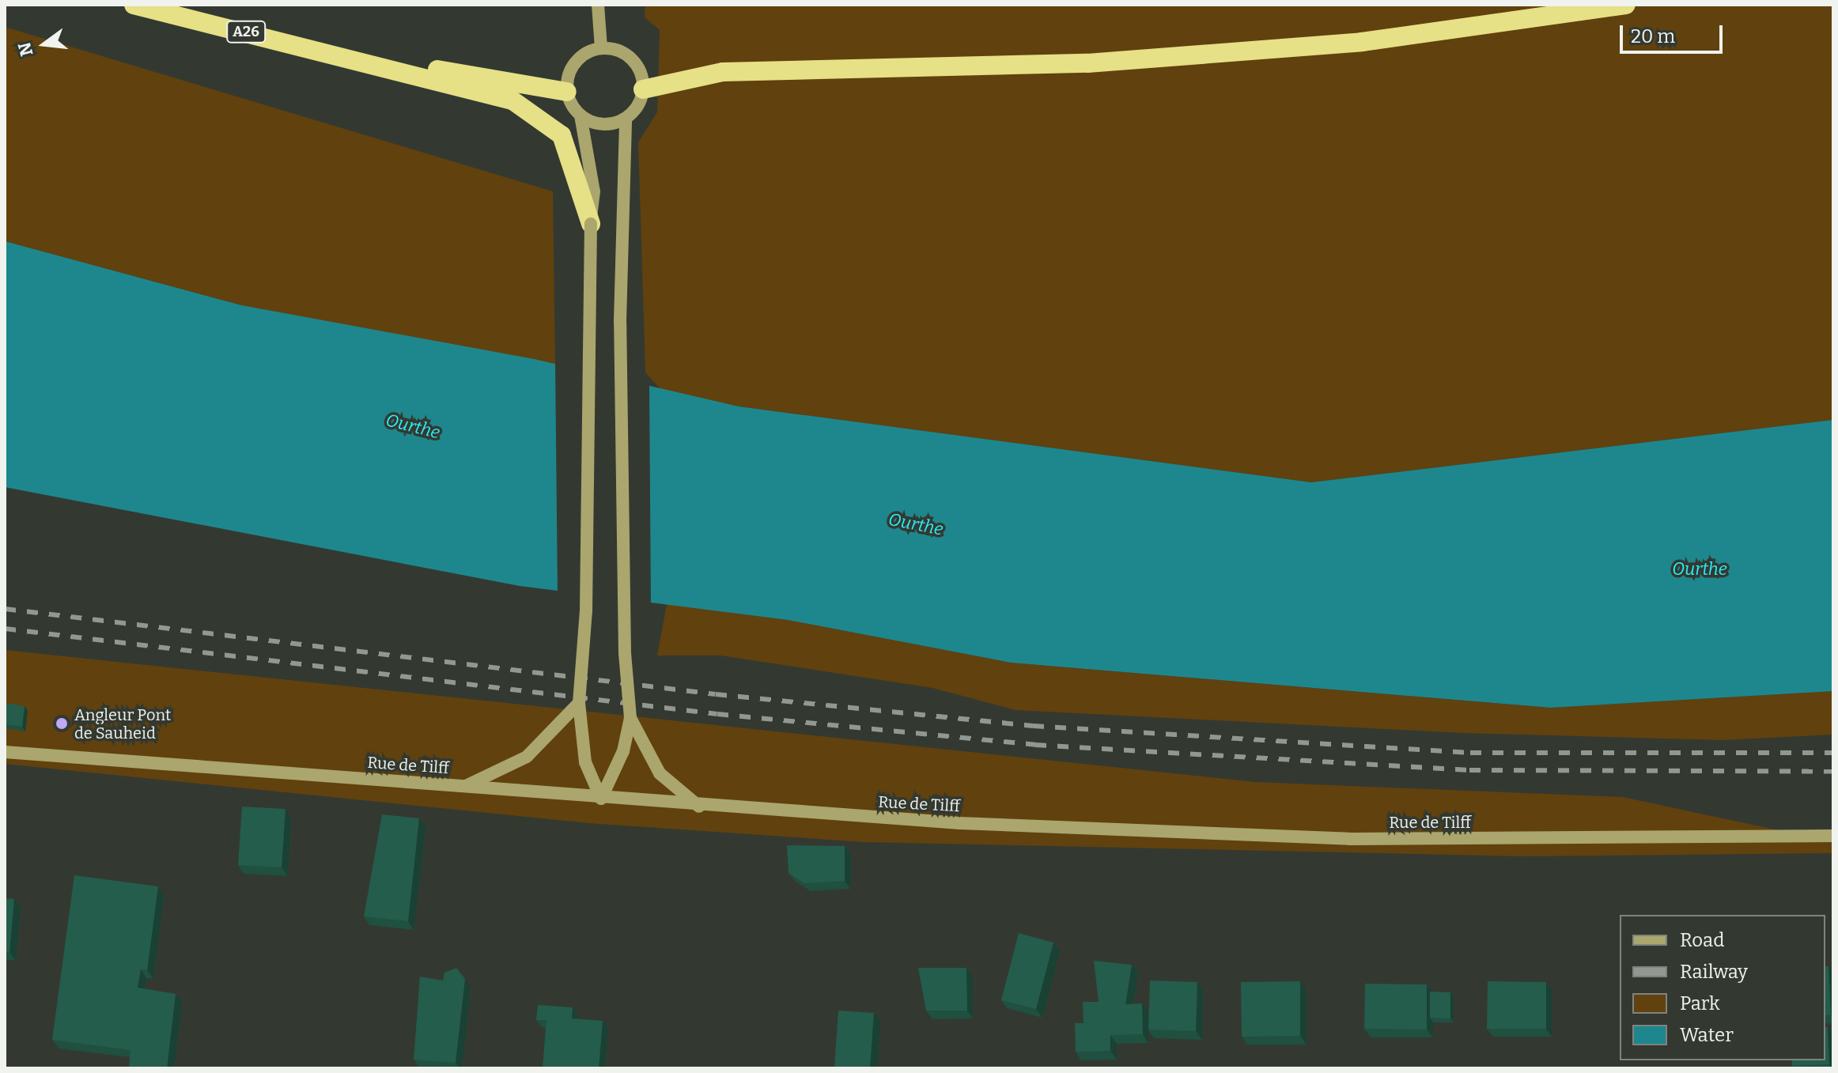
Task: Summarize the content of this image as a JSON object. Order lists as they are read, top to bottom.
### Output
{
  "streets": {
    "highway": ["A26"],
    "main road": ["Rue de Tilff"]
  },
  "water": ["Ourthe"],
  "places": ["Angleur Pont de Sauheid"],
  "legend": [
    "Road",
    "Railway",
    "Park",
    "Water"
  ],
  "scale_bar": "20 m",
  "north": "left"
}
